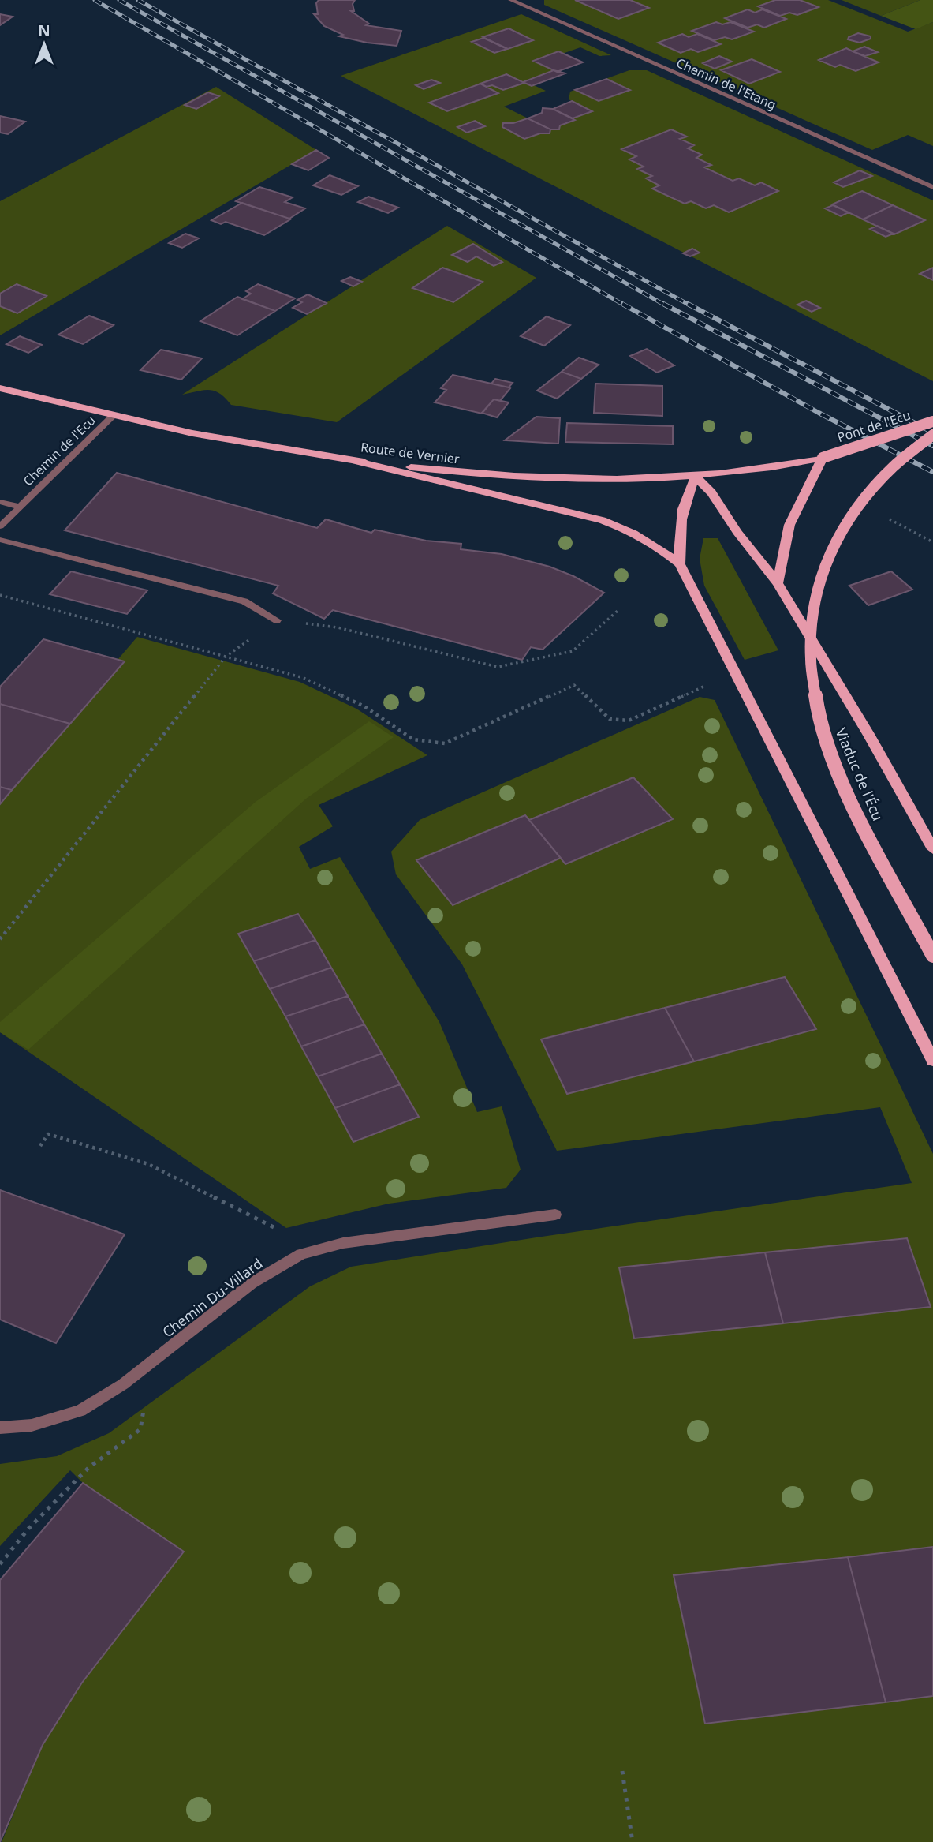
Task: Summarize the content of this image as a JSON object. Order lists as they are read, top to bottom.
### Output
{
  "streets": {
    "main road": ["Pont de l'Ecu", "Route de Vernier", "Viaduc de l'Écu"],
    "street": ["Chemin de l'Etang", "Chemin de l'Ecu", "Chemin Du-Villard"]
  },
  "crossings": [
    ["Pont de l'Ecu", "Route de Vernier"],
    ["Chemin de l'Ecu", "Route de Vernier"]
  ],
  "north": "top"
}
